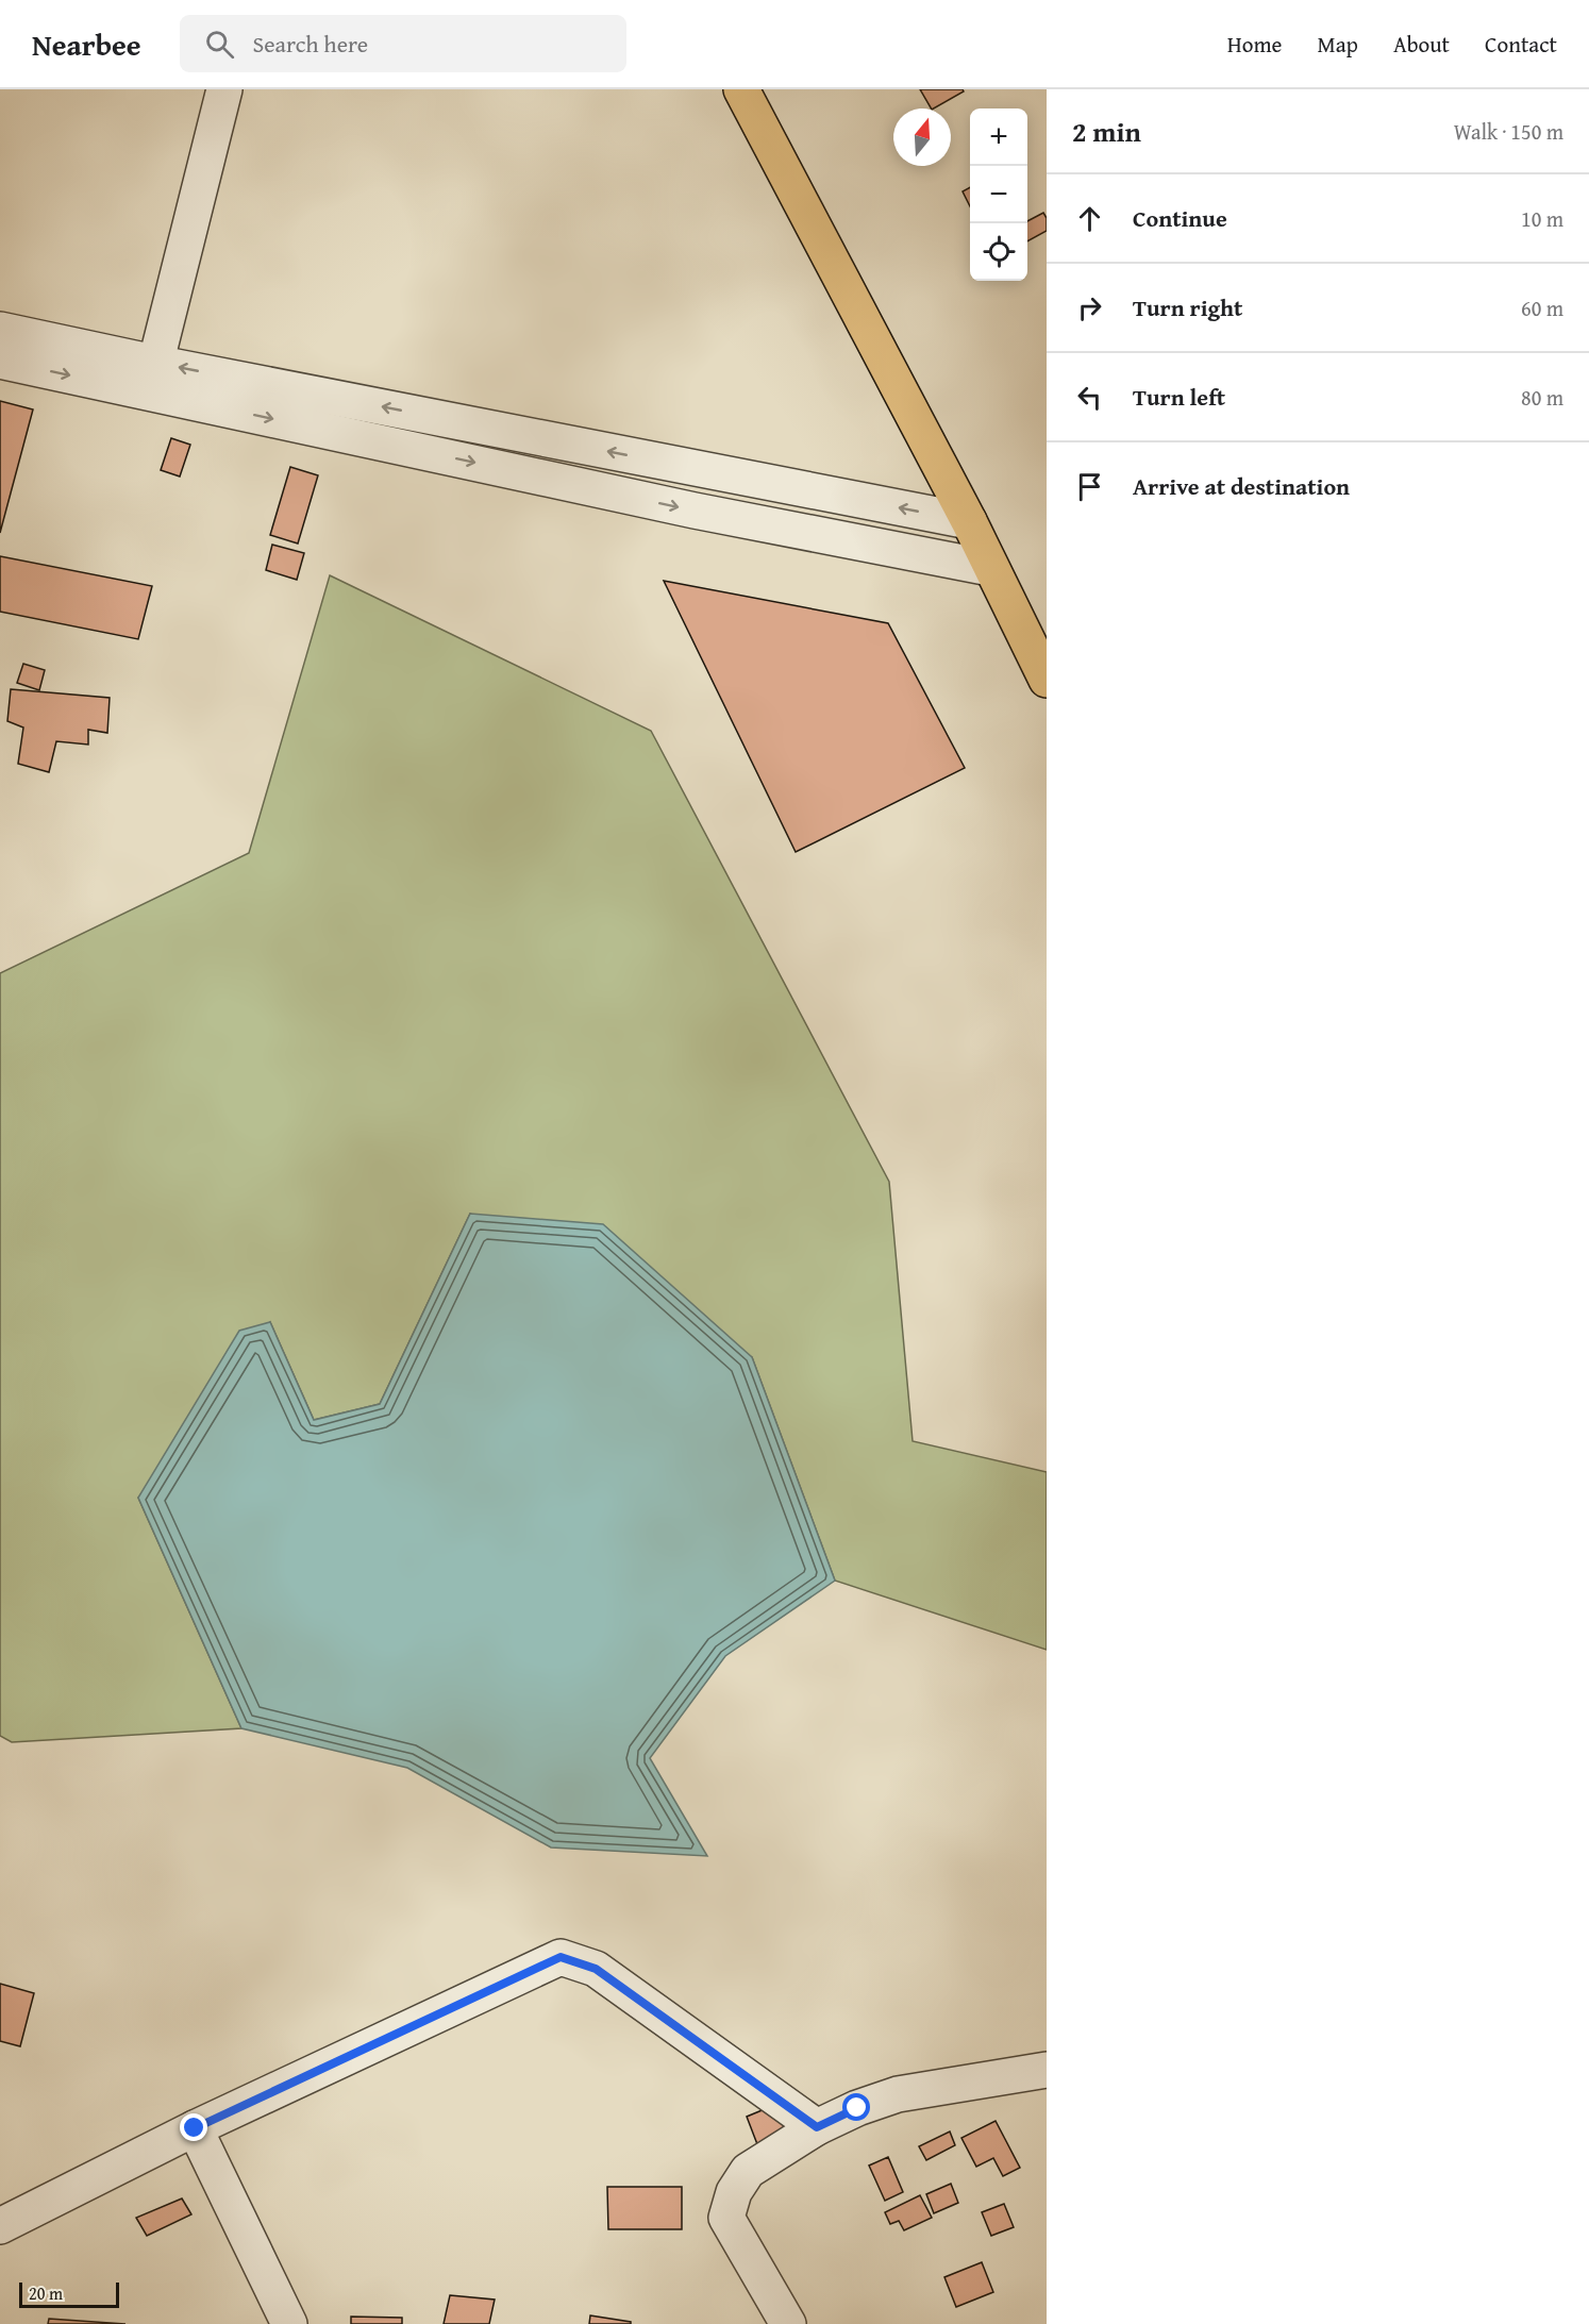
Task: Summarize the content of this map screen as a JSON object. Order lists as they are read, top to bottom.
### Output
{
  "scale_bar": "20 m",
  "north": "top",
  "page": {
    "header": "Nearbee",
    "search": "Search here",
    "nav": [
      "Home",
      "Map",
      "About",
      "Contact"
    ],
    "heading": ["2 min", "Walk · 150 m"],
    "map_buttons": ["+", "−"],
    "list": [
      ["Continue", "10 m"],
      ["Turn right", "60 m"],
      ["Turn left", "80 m"],
      "Arrive at destination"
    ],
    "scale": "20 m"
  }
}
